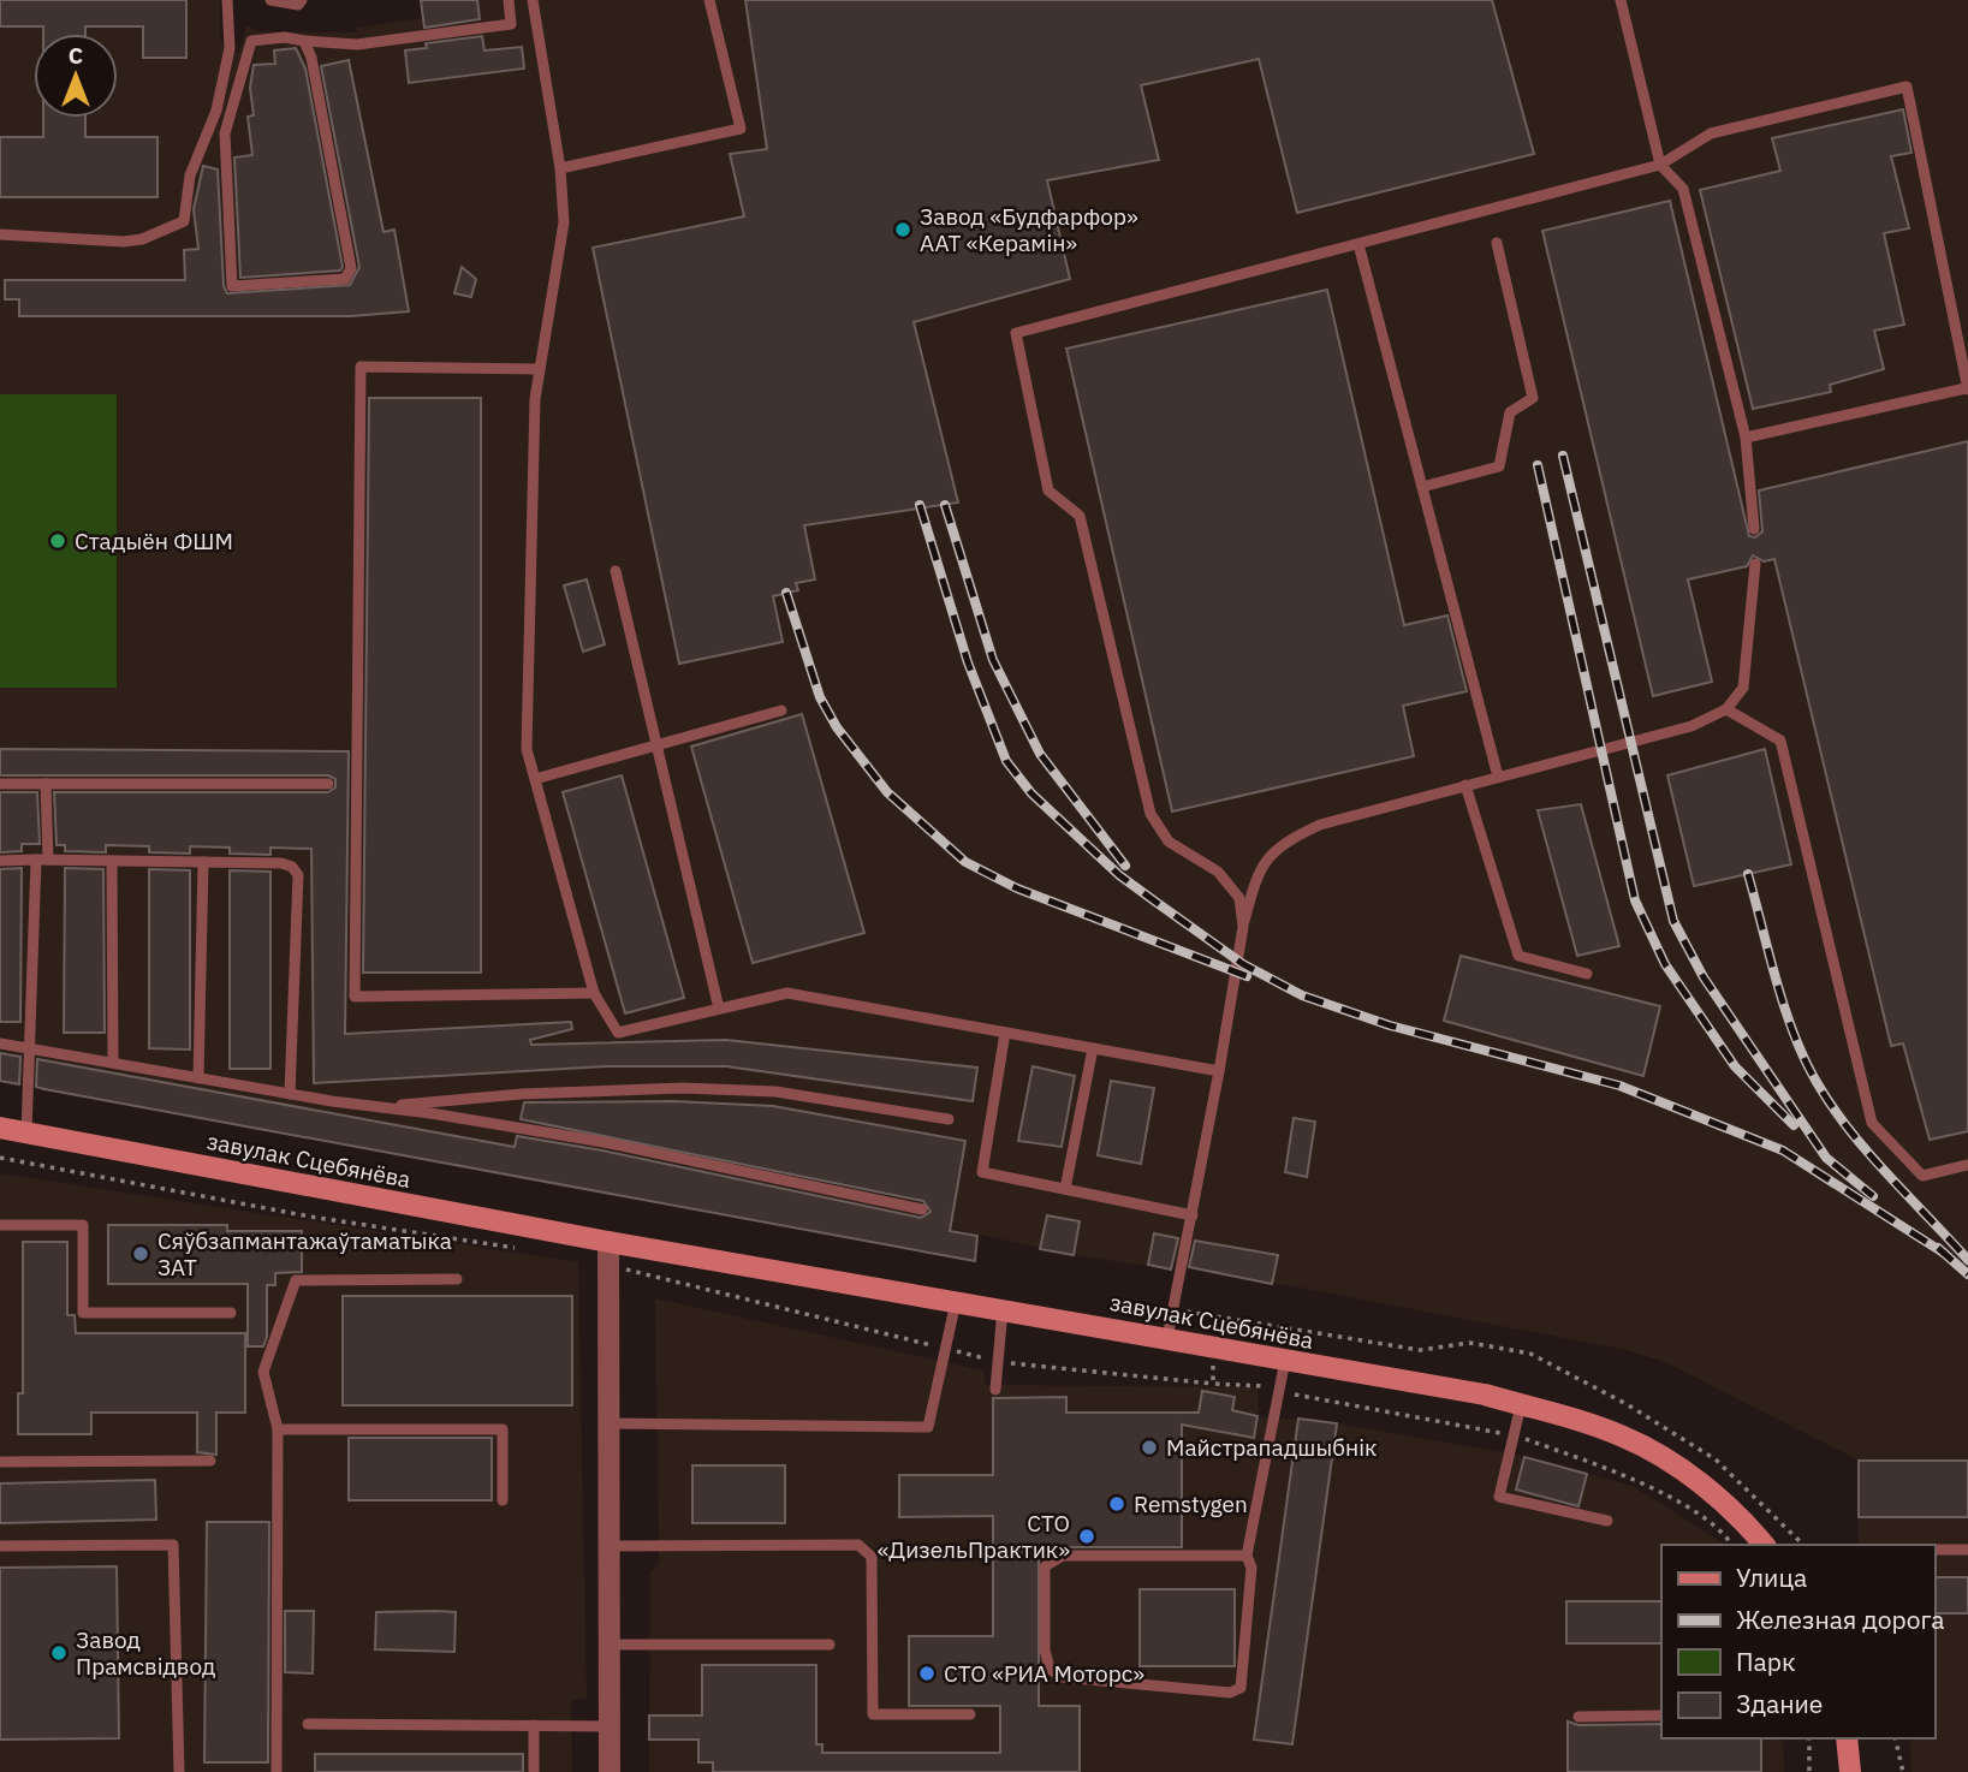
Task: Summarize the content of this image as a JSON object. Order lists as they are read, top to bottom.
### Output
{
  "streets": {
    "street": ["завулак Сцебянёва"]
  },
  "places": [
    "Завод «Будфарфор» ААТ «Керамін»",
    "Стадыён ФШМ",
    "Сяўбзапмантажаўтаматыка ЗАТ",
    "Майстрападшыбнік",
    "Remstygen",
    "СТО «ДизельПрактик»",
    "Завод Прамсвідвод",
    "СТО «РИА Моторс»"
  ],
  "legend": [
    "Улица",
    "Железная дорога",
    "Парк",
    "Здание"
  ],
  "north": "top"
}
